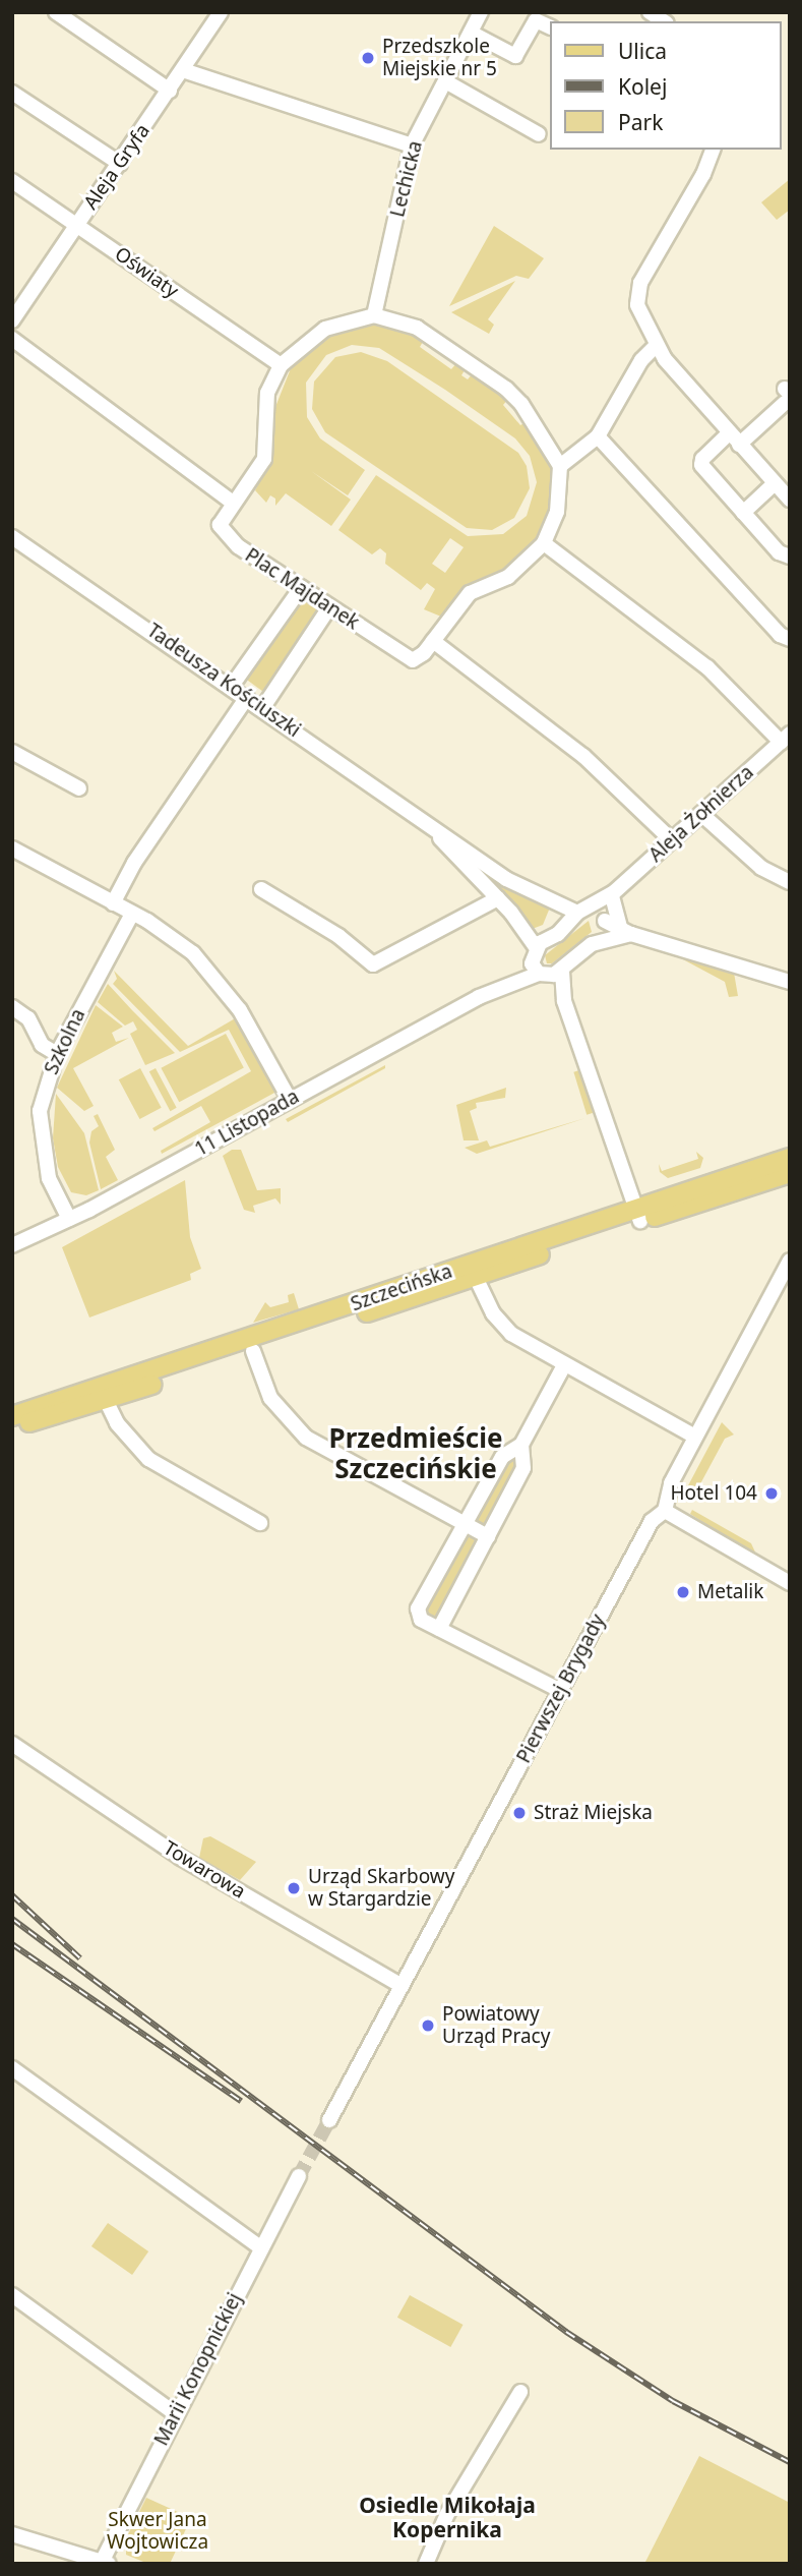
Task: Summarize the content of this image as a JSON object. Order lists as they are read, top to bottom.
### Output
{
  "streets": {
    "main road": ["Szczecińska"],
    "street": [
      "Aleja Gryfa",
      "Lechicka",
      "Oświaty",
      "Plac Majdanek",
      "Tadeusza Kościuszki",
      "Aleja Żołnierza",
      "Szkolna",
      "11 Listopada",
      "Pierwszej Brygady",
      "Towarowa",
      "Marii Konopnickiej"
    ]
  },
  "crossings": [
    ["Aleja Gryfa", "Oświaty"],
    ["Lechicka", "Plac Majdanek"],
    ["Oświaty", "Plac Majdanek"],
    ["Tadeusza Kościuszki", "Aleja Żołnierza"],
    ["Tadeusza Kościuszki", "11 Listopada"],
    ["Aleja Żołnierza", "11 Listopada"],
    ["Szkolna", "11 Listopada"],
    ["Pierwszej Brygady", "Towarowa"]
  ],
  "districts": ["Przedmieście Szczecińskie", "Osiedle Mikołaja Kopernika"],
  "parks": ["Skwer Jana Wojtowicza"],
  "places": [
    "Przedszkole Miejskie nr 5",
    "Hotel 104",
    "Metalik",
    "Straż Miejska",
    "Urząd Skarbowy w Stargardzie",
    "Powiatowy Urząd Pracy"
  ],
  "legend": ["Ulica", "Kolej", "Park"]
}
